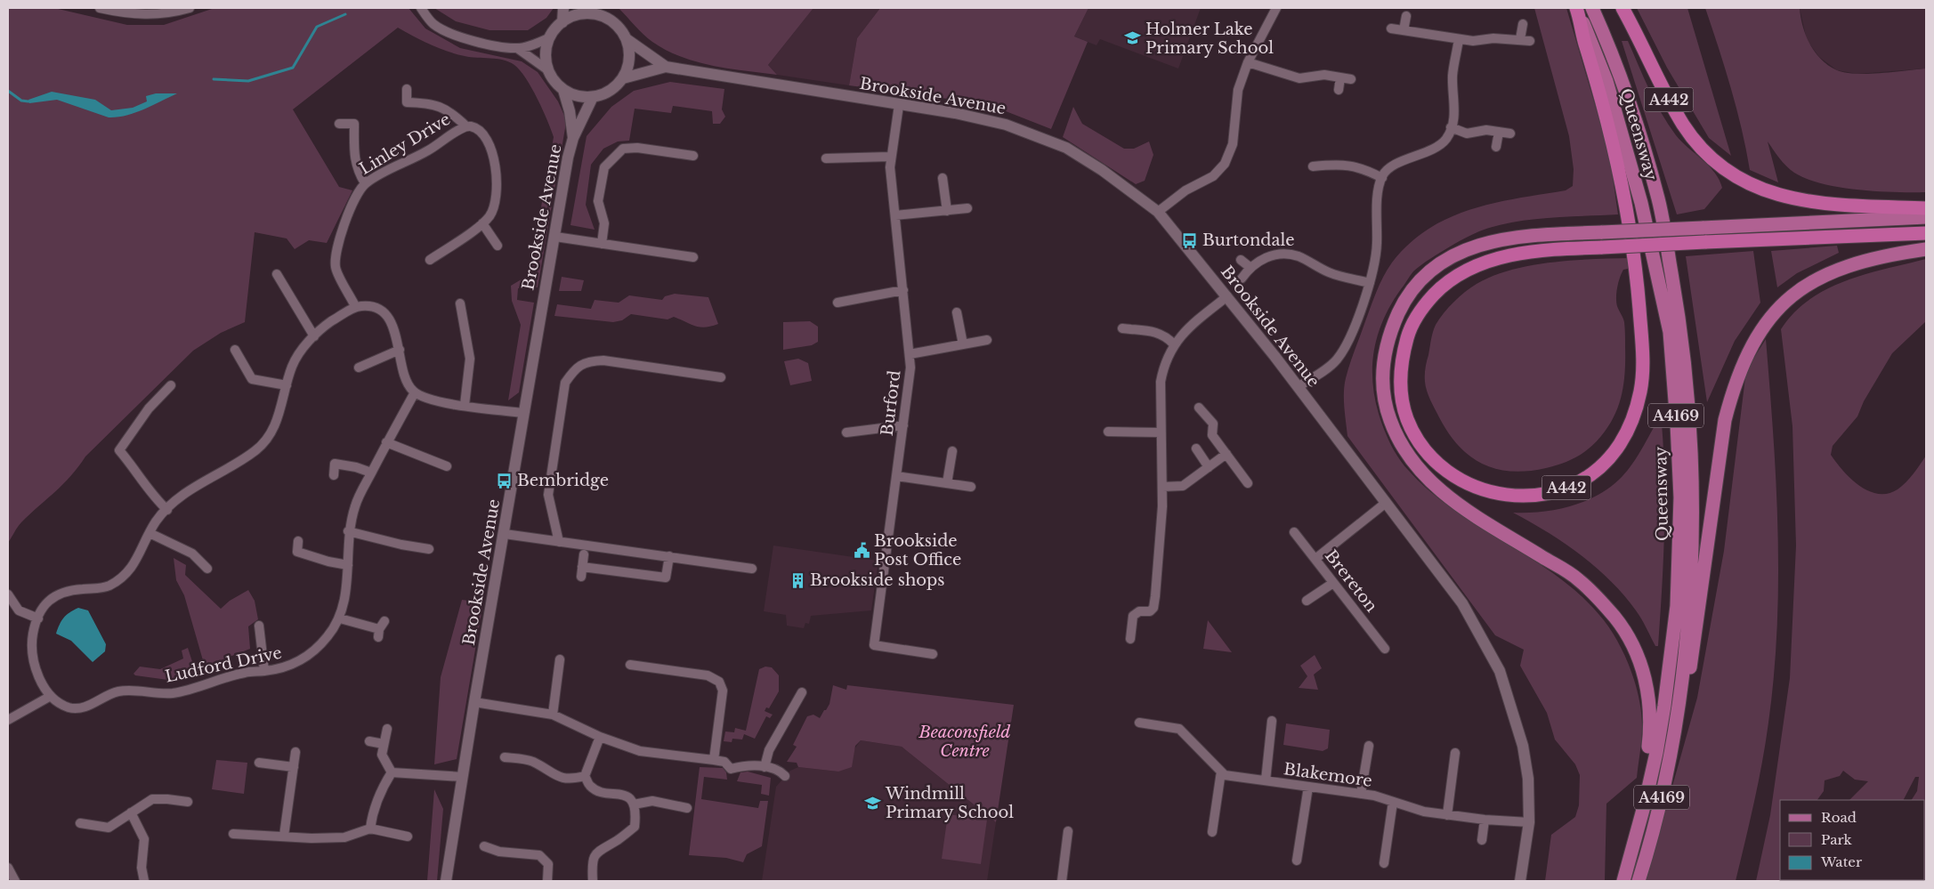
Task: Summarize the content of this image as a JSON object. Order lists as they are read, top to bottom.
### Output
{
  "streets": {
    "highway": ["A442"],
    "main road": ["Queensway", "A4169"],
    "street": [
      "Brookside Avenue",
      "Linley Drive",
      "Burford",
      "Brereton",
      "Ludford Drive",
      "Blakemore"
    ]
  },
  "crossings": [
    ["Brookside Avenue", "Burford"],
    ["Brookside Avenue", "Blakemore"],
    ["A442", "Queensway"],
    ["Linley Drive", "Ludford Drive"]
  ],
  "parks": ["Beaconsfield Centre"],
  "places": {
    "school or university": ["Holmer Lake Primary School", "Windmill Primary School"],
    "bus stop": ["Burtondale", "Bembridge"],
    "public building": ["Brookside Post Office"],
    "building": ["Brookside shops"]
  },
  "legend": ["Road", "Park", "Water"]
}
